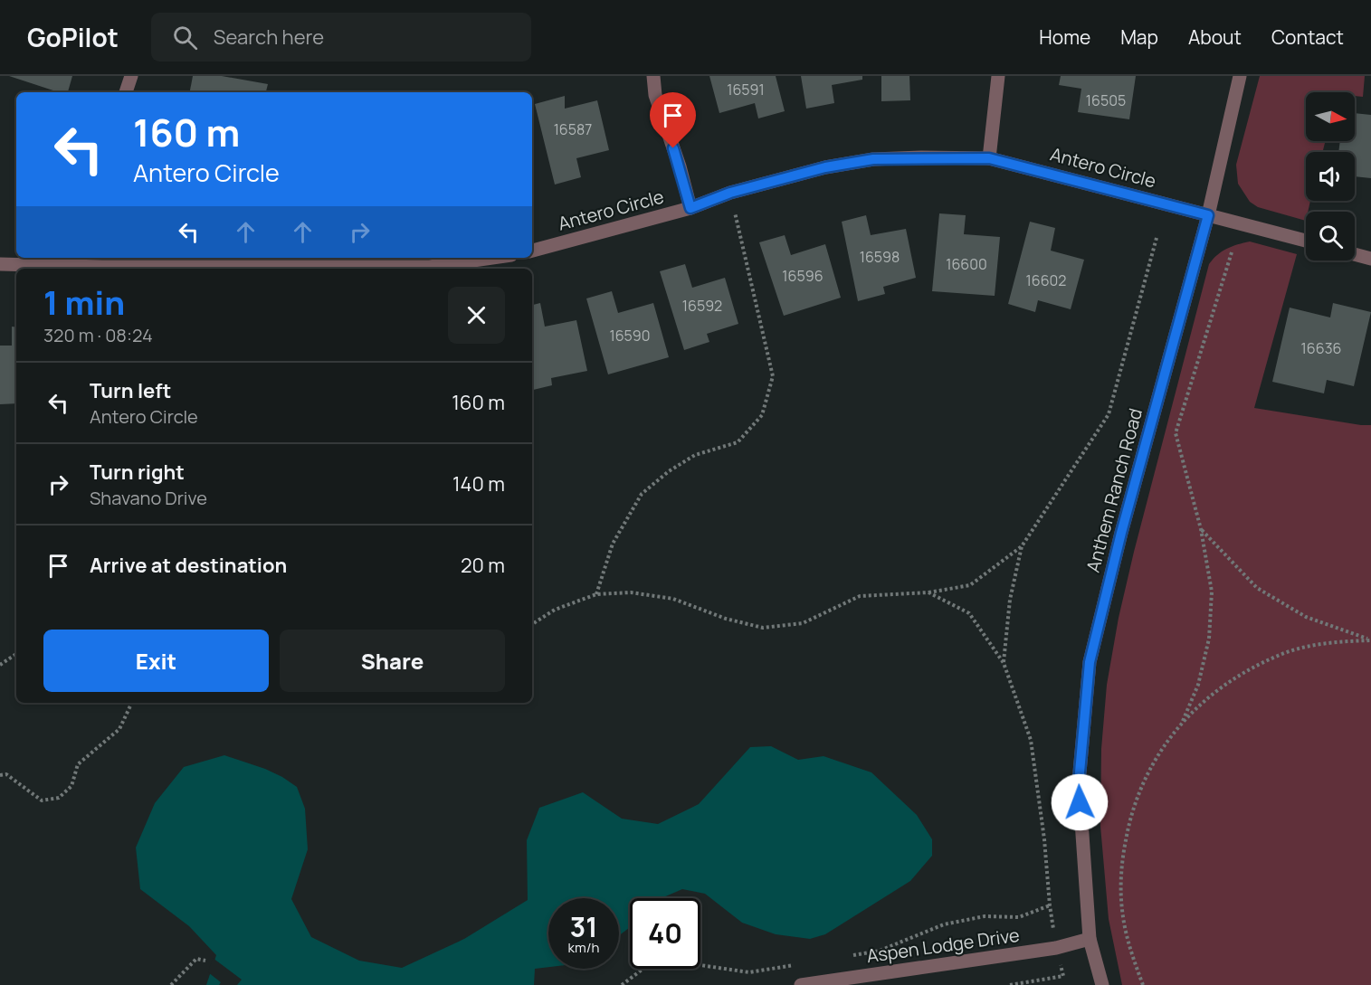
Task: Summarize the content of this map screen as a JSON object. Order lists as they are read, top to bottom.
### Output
{
  "streets": {
    "street": ["Antero Circle", "Anthem Ranch Road", "Aspen Lodge Drive"]
  },
  "crossings": [
    ["Antero Circle", "Anthem Ranch Road"],
    ["Anthem Ranch Road", "Aspen Lodge Drive"]
  ],
  "house_numbers": [
    "16591",
    "16505",
    "16587",
    "16598",
    "16600",
    "16596",
    "16602",
    "16592",
    "16590",
    "16636"
  ],
  "north": "right",
  "page": {
    "header": "GoPilot",
    "search": "Search here",
    "nav": [
      "Home",
      "Map",
      "About",
      "Contact"
    ],
    "turn": ["160 m", "Antero Circle"],
    "heading": ["1 min", "320 m · 08:24"],
    "list": [
      {
        "name": "Turn left",
        "note": "Antero Circle",
        "value": "160 m"
      },
      {
        "name": "Turn right",
        "note": "Shavano Drive",
        "value": "140 m"
      },
      {
        "name": "Arrive at destination",
        "value": "20 m"
      }
    ],
    "buttons": ["Exit", "Share"],
    "speed": "31 km/h",
    "limit": "40"
  }
}
